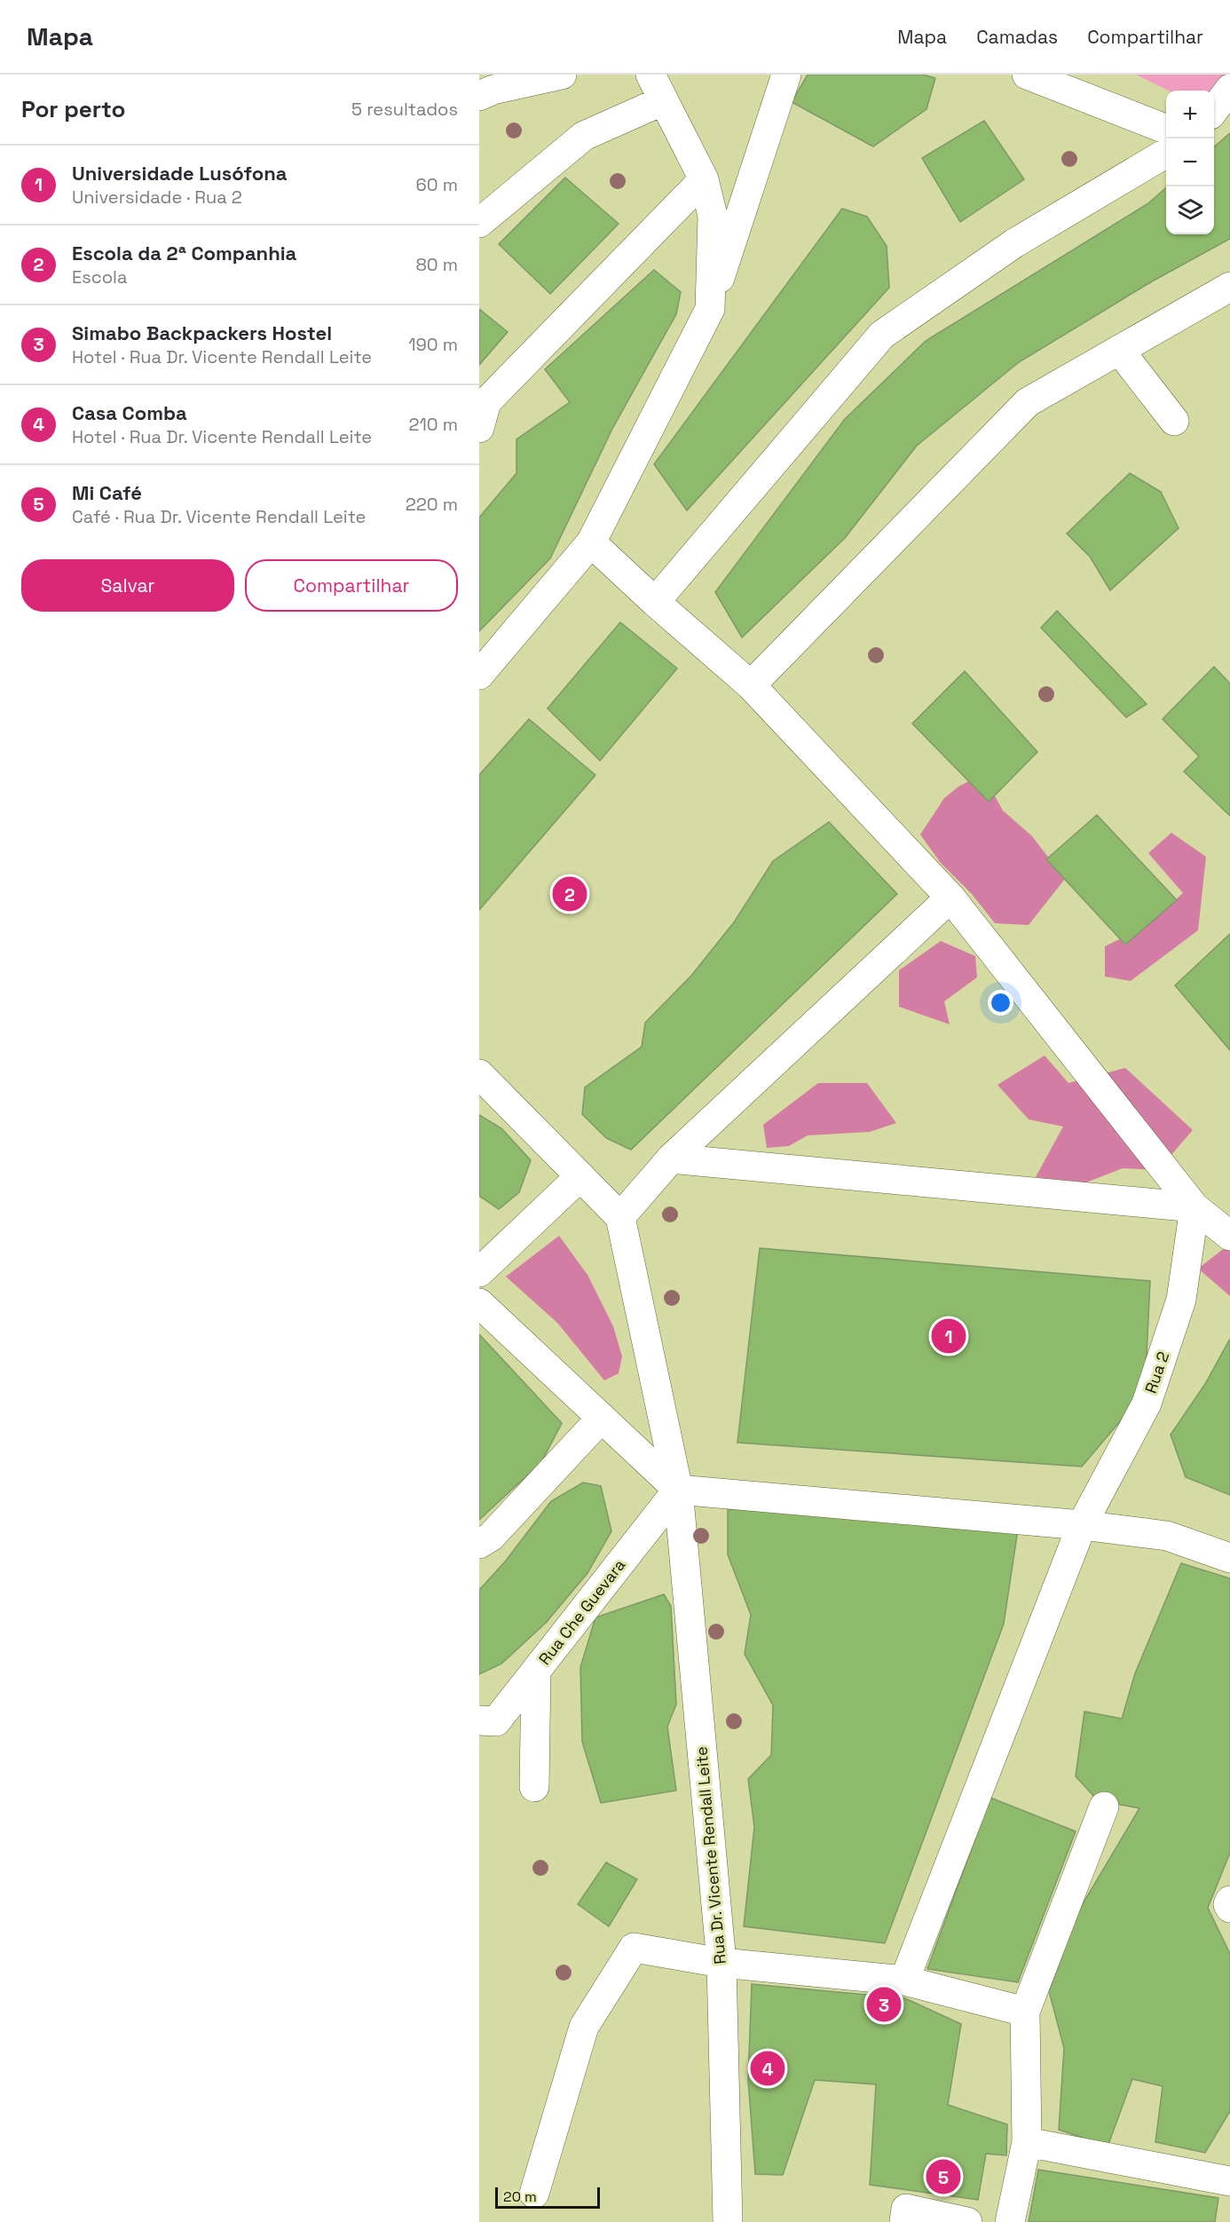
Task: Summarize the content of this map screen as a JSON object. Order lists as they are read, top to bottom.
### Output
{
  "streets": {
    "street": ["Rua 2", "Rua Che Guevara", "Rua Dr. Vicente Rendall Leite"]
  },
  "crossings": [
    ["Rua Che Guevara", "Rua Dr. Vicente Rendall Leite"]
  ],
  "scale_bar": "20 m",
  "page": {
    "header": "Mapa",
    "nav": ["Mapa", "Camadas", "Compartilhar"],
    "heading": ["Por perto", "5 resultados"],
    "map_buttons": ["+", "−"],
    "list": [
      {
        "mark": "1",
        "name": "Universidade Lusófona",
        "note": "Universidade · Rua 2",
        "value": "60 m"
      },
      {
        "mark": "2",
        "name": "Escola da 2ª Companhia",
        "note": "Escola",
        "value": "80 m"
      },
      {
        "mark": "3",
        "name": "Simabo Backpackers Hostel",
        "note": "Hotel · Rua Dr. Vicente Rendall Leite",
        "value": "190 m"
      },
      {
        "mark": "4",
        "name": "Casa Comba",
        "note": "Hotel · Rua Dr. Vicente Rendall Leite",
        "value": "210 m"
      },
      {
        "mark": "5",
        "name": "Mi Café",
        "note": "Café · Rua Dr. Vicente Rendall Leite",
        "value": "220 m"
      }
    ],
    "buttons": ["Salvar", "Compartilhar"],
    "pins": [
      "2",
      "1",
      "3",
      "4",
      "5"
    ],
    "scale": "20 m"
  }
}
